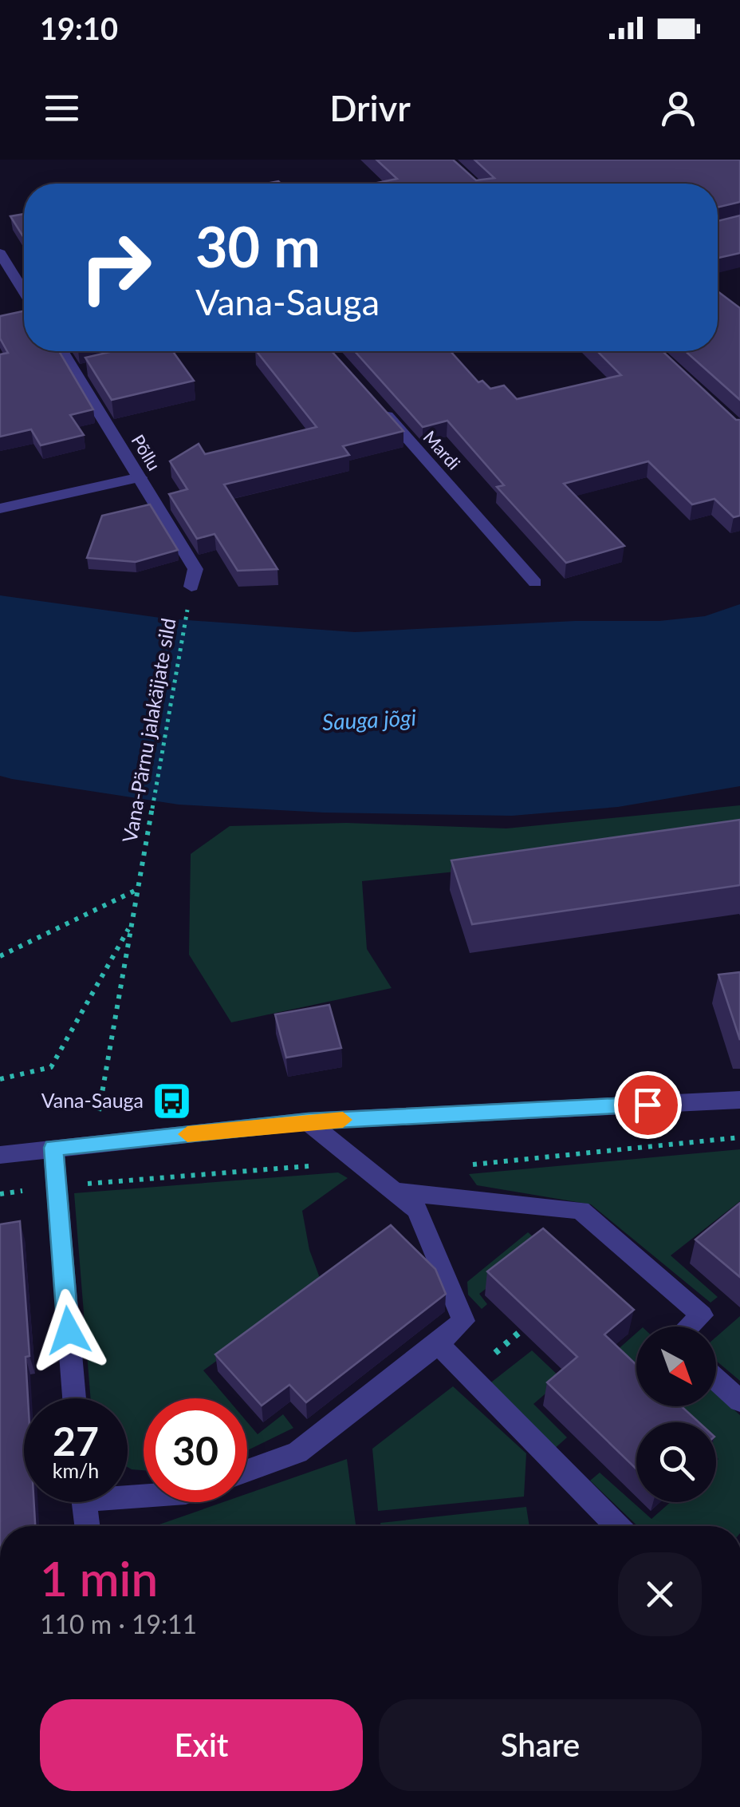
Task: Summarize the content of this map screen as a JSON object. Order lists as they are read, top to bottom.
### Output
{
  "streets": {
    "street": ["Mardi", "Põllu"],
    "path": ["Vana-Pärnu jalakäijate sild"]
  },
  "crossings": [
    ["Põllu", "Vana-Pärnu jalakäijate sild"]
  ],
  "water": ["Sauga jõgi"],
  "places": {
    "bus stop": ["Vana-Sauga"]
  },
  "north": "bottom right",
  "page": {
    "status": "19:10",
    "header": "Drivr",
    "turn": ["30 m", "Vana-Sauga"],
    "speed": "27 km/h",
    "limit": "30",
    "heading": ["1 min", "110 m · 19:11"],
    "buttons": ["Exit", "Share"]
  }
}
